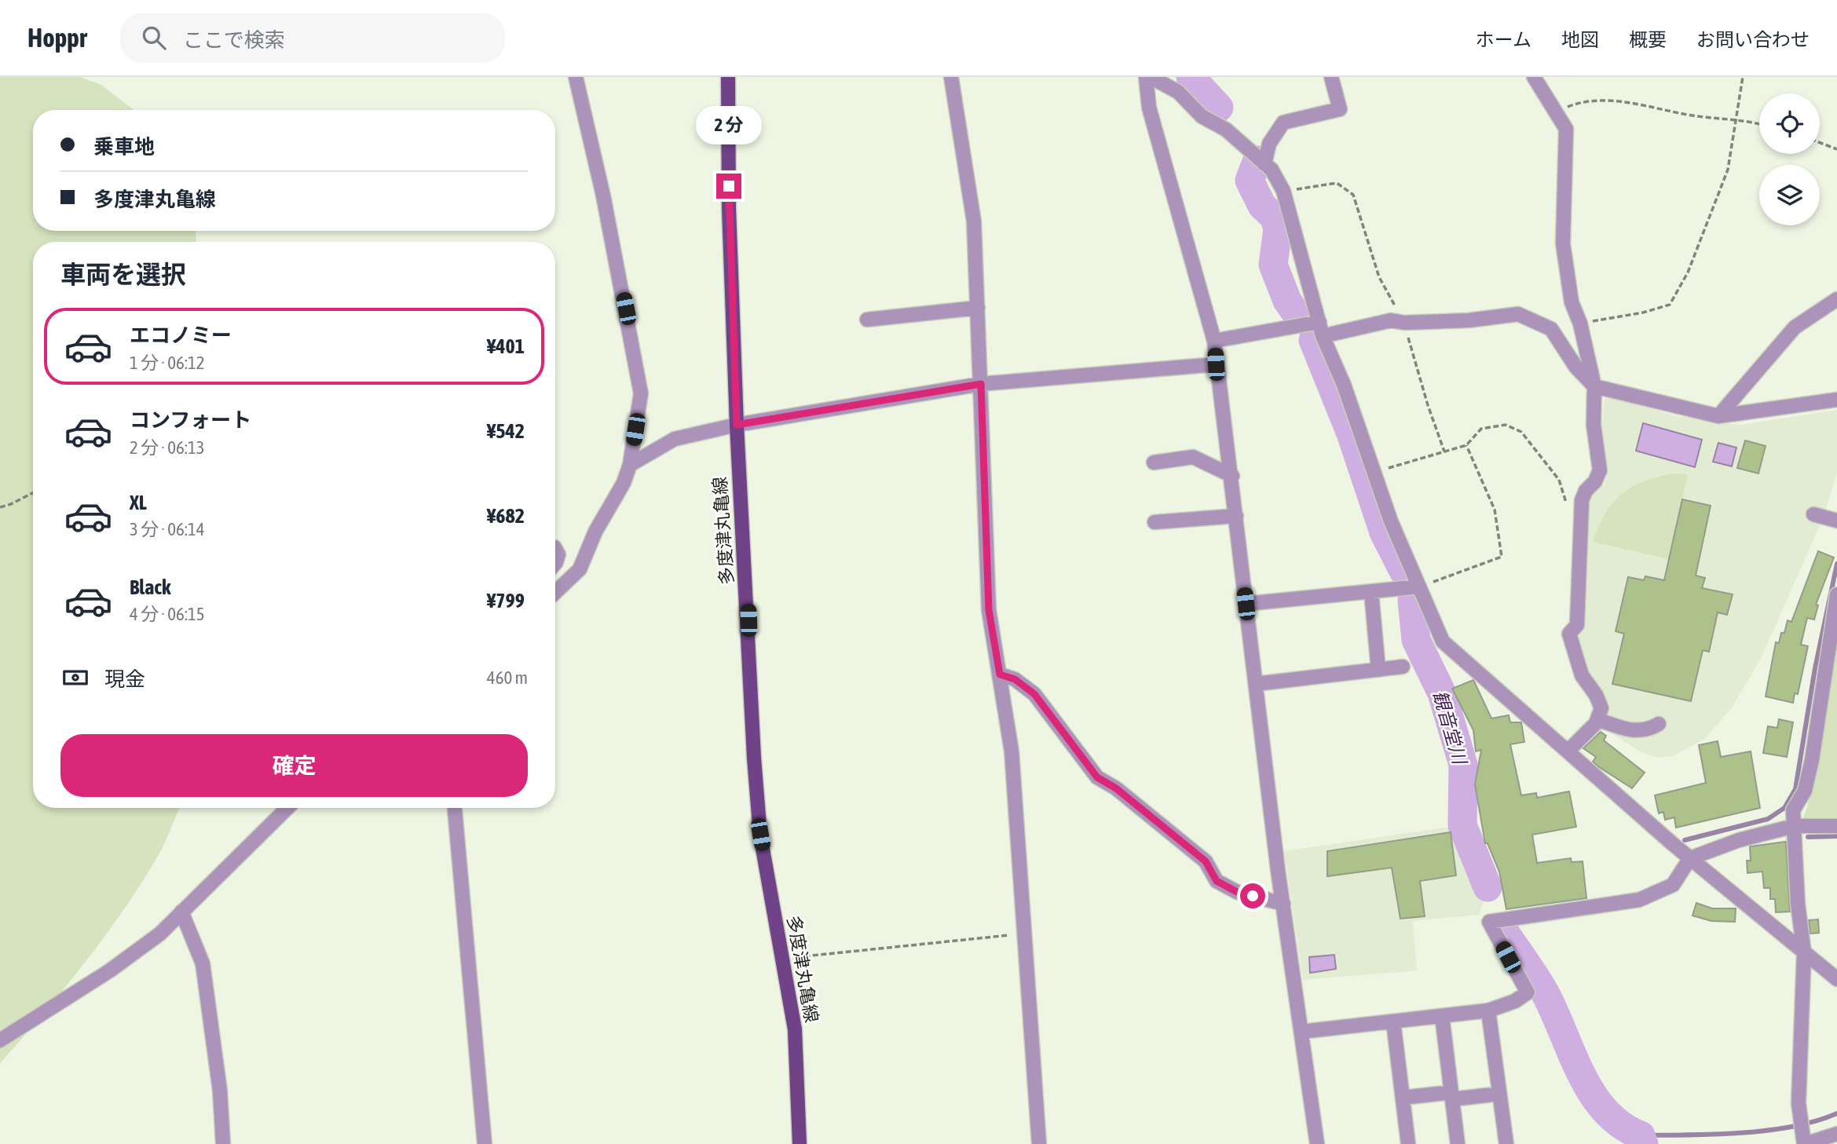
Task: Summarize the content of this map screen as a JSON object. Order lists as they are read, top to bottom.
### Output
{
  "streets": {
    "main road": ["多度津丸亀線"]
  },
  "water": ["観音堂川"],
  "page": {
    "header": "Hoppr",
    "search": "ここで検索",
    "nav": [
      "ホーム",
      "地図",
      "概要",
      "お問い合わせ"
    ],
    "bubble": "2 分",
    "banner": ["乗車地", "多度津丸亀線"],
    "heading": "車両を選択",
    "list": [
      {
        "name": "エコノミー",
        "note": "1 分 · 06:12",
        "value": "¥401"
      },
      {
        "name": "コンフォート",
        "note": "2 分 · 06:13",
        "value": "¥542"
      },
      {
        "name": "XL",
        "note": "3 分 · 06:14",
        "value": "¥682"
      },
      {
        "name": "Black",
        "note": "4 分 · 06:15",
        "value": "¥799"
      }
    ],
    "pay": ["現金", "460 m"],
    "buttons": "確定"
  }
}
